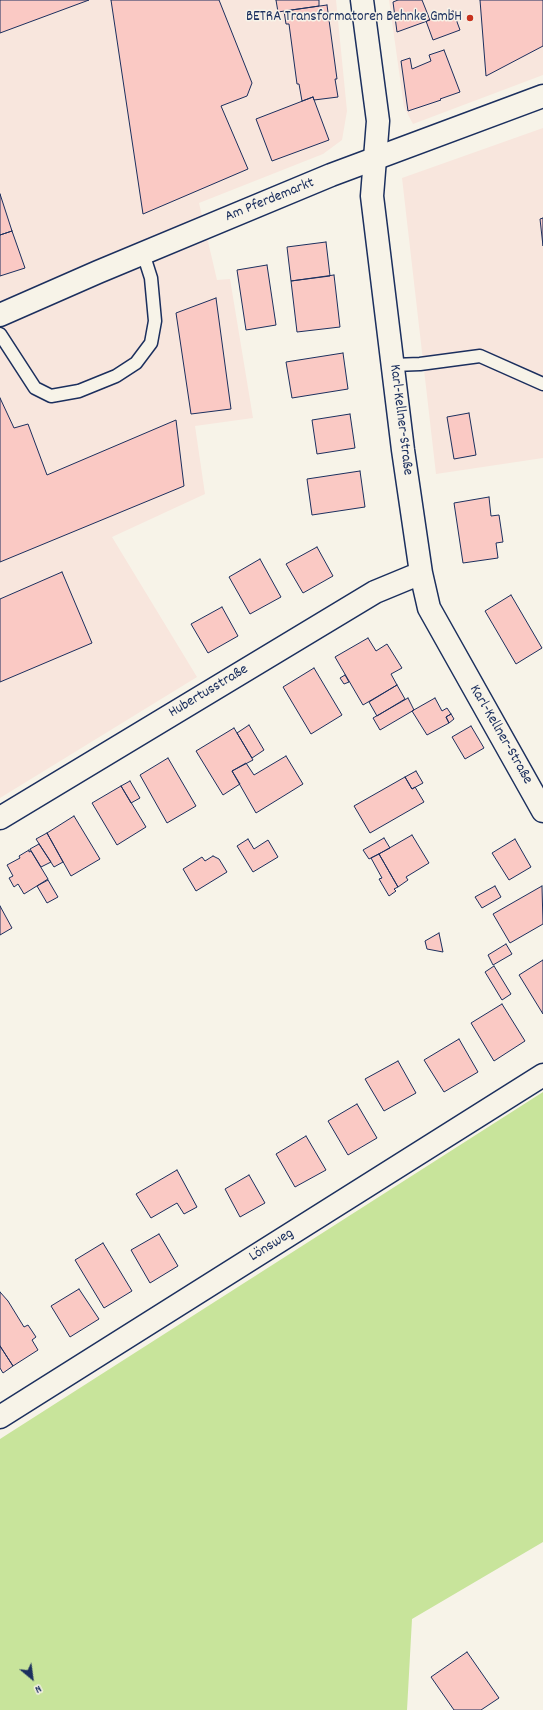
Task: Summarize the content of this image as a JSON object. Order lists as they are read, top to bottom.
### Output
{
  "streets": {
    "street": [
      "Am Pferdemarkt",
      "Karl-Kellner-Straße",
      "Hubertusstraße",
      "Lönsweg"
    ]
  },
  "crossings": [
    ["Am Pferdemarkt", "Karl-Kellner-Straße"],
    ["Karl-Kellner-Straße", "Hubertusstraße"]
  ],
  "places": ["BETRA Transformatoren Behnke GmbH"],
  "north": "bottom right"
}
